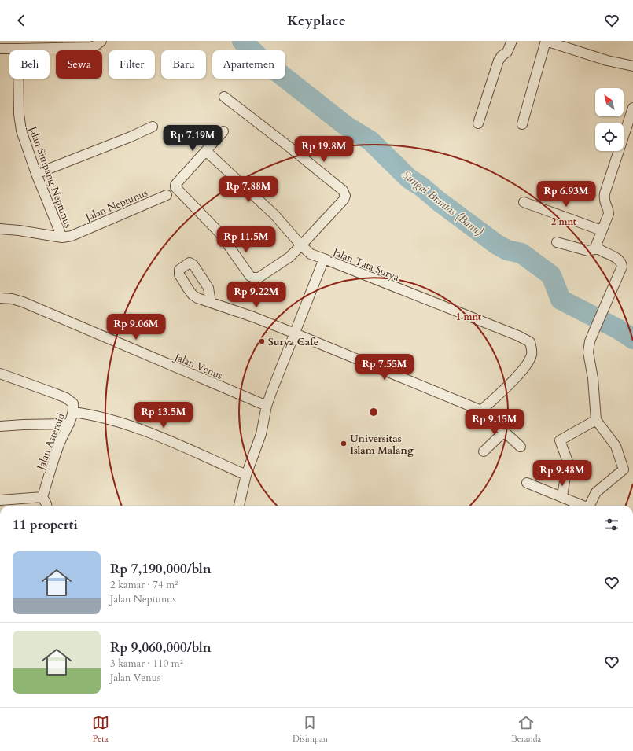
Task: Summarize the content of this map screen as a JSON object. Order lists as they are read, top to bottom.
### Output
{
  "streets": {
    "street": [
      "Jalan Simpang Neptunus",
      "Jalan Neptunus",
      "Jalan Tata Surya",
      "Jalan Venus",
      "Jalan Asteroid"
    ]
  },
  "crossings": [
    ["Jalan Simpang Neptunus", "Jalan Neptunus"],
    ["Jalan Tata Surya", "Jalan Venus"]
  ],
  "water": ["Sungai Brantas (Banu)"],
  "places": ["Surya Cafe", "Universitas Islam Malang"],
  "north": "top left",
  "page": {
    "header": "Keyplace",
    "chip": [
      "Beli",
      "Sewa",
      "Filter",
      "Baru",
      "Apartemen"
    ],
    "price": [
      "Rp 7.19M",
      "Rp 19.8M",
      "Rp 7.88M",
      "Rp 6.93M",
      "Rp 11.5M",
      "Rp 9.22M",
      "Rp 9.06M",
      "Rp 7.55M",
      "Rp 13.5M",
      "Rp 9.15M",
      "Rp 9.48M"
    ],
    "heading": "11 properti",
    "list": [
      {
        "name": "Rp 7,190,000/bln",
        "note": "2 kamar · 74 m² · Jalan Neptunus"
      },
      {
        "name": "Rp 9,060,000/bln",
        "note": "3 kamar · 110 m² · Jalan Venus"
      }
    ],
    "tabs": ["Peta", "Disimpan", "Beranda"]
  },
  "rings": ["2 mnt", "1 mnt"]
}
